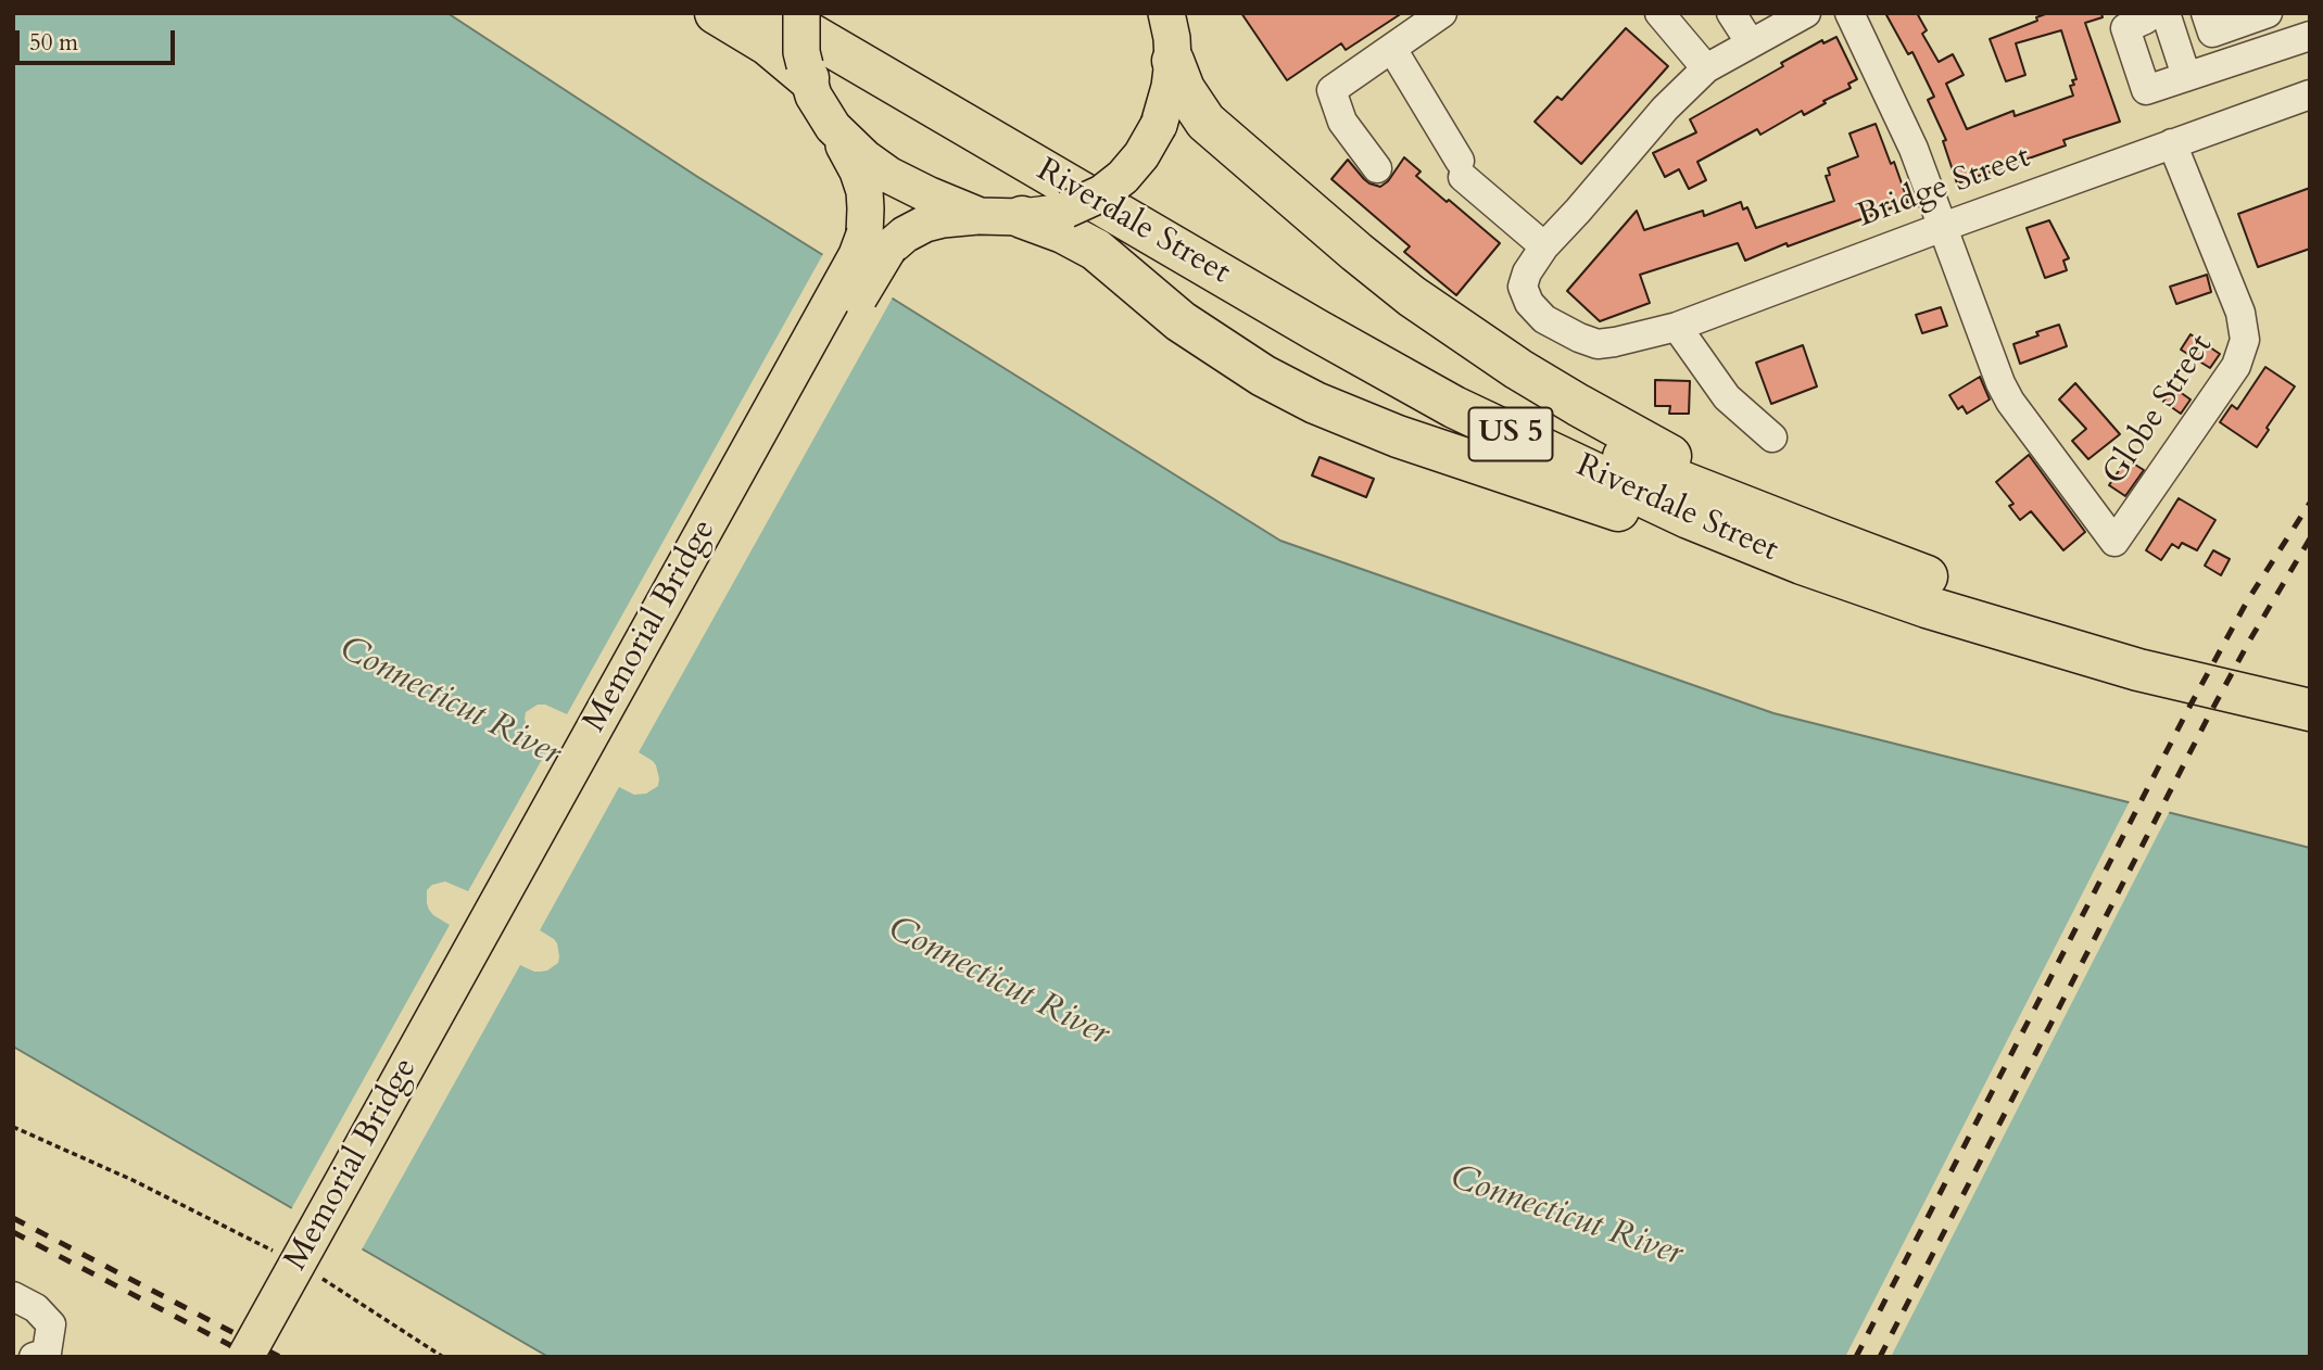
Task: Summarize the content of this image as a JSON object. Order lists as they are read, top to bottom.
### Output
{
  "streets": {
    "highway": ["Riverdale Street", "US 5"],
    "main road": ["Memorial Bridge"],
    "street": ["Bridge Street", "Globe Street"]
  },
  "crossings": [
    ["Bridge Street", "Globe Street"]
  ],
  "water": ["Connecticut River"],
  "scale_bar": "50 m"
}
